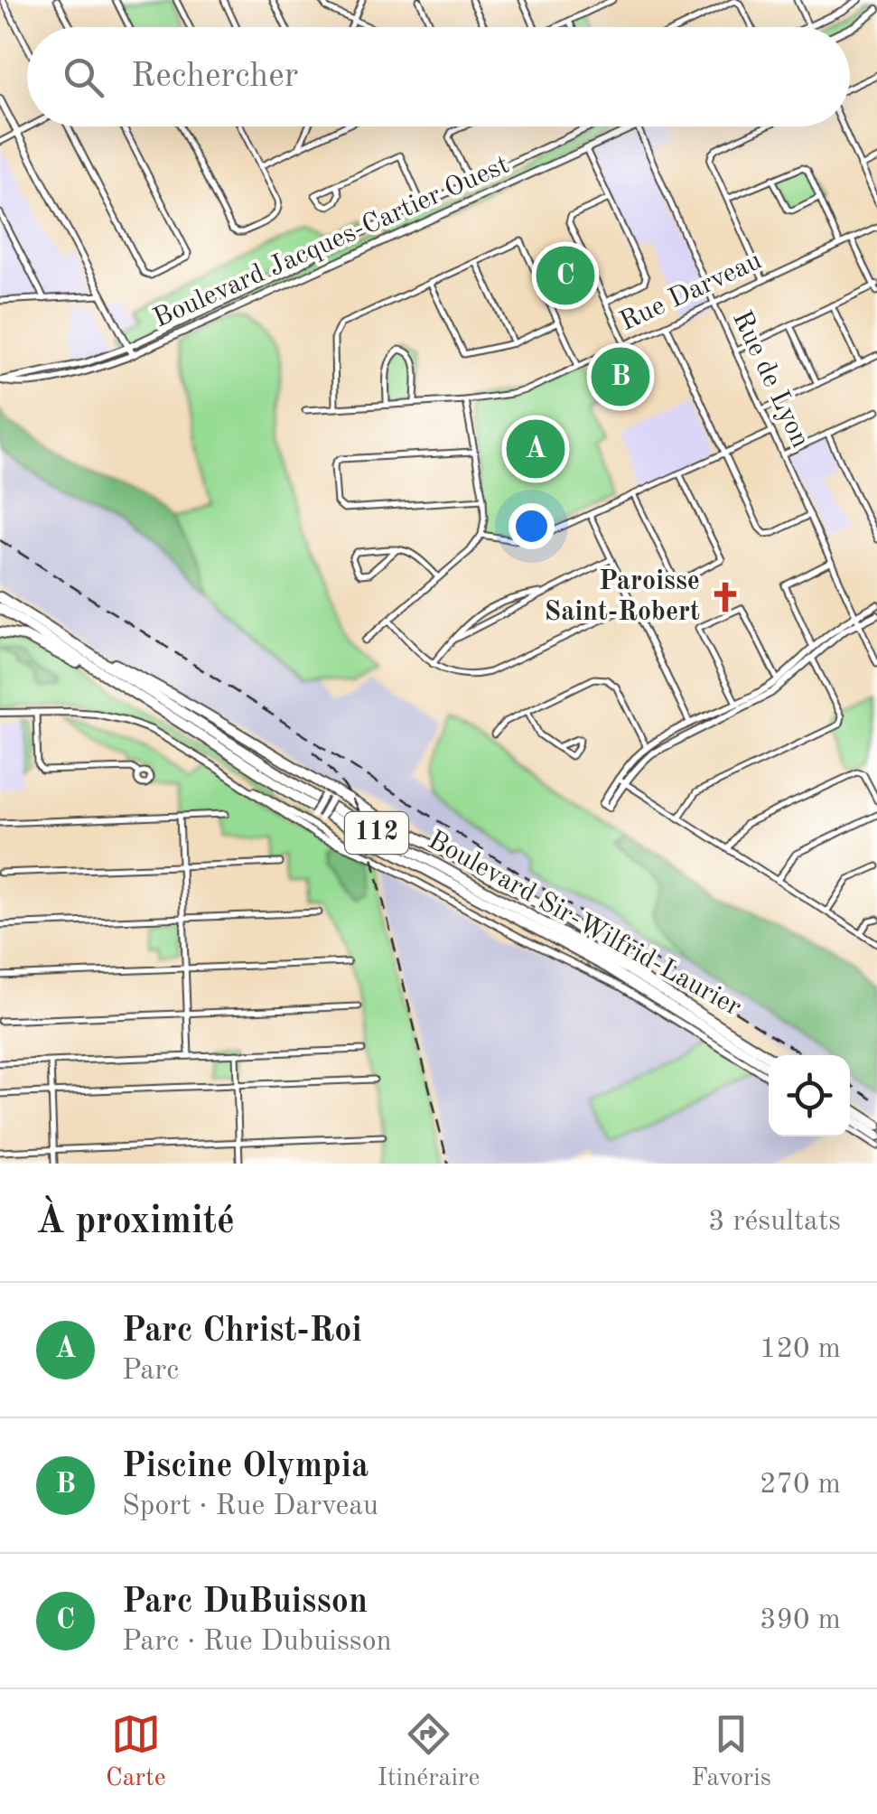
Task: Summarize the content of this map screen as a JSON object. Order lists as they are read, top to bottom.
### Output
{
  "streets": {
    "highway": ["112", "Boulevard Sir-Wilfrid-Laurier"],
    "street": ["Boulevard Jacques-Cartier Ouest", "Rue Darveau", "Rue de Lyon"]
  },
  "crossings": [
    ["Boulevard Jacques-Cartier Ouest", "Rue de Lyon"],
    ["Rue Darveau", "Rue de Lyon"]
  ],
  "places": {
    "church": ["Paroisse Saint-Robert"]
  },
  "page": {
    "search": "Rechercher",
    "pins": ["C", "B", "A"],
    "heading": ["À proximité", "3 résultats"],
    "list": [
      {
        "mark": "A",
        "name": "Parc Christ-Roi",
        "note": "Parc",
        "value": "120 m"
      },
      {
        "mark": "B",
        "name": "Piscine Olympia",
        "note": "Sport · Rue Darveau",
        "value": "270 m"
      },
      {
        "mark": "C",
        "name": "Parc DuBuisson",
        "note": "Parc · Rue Dubuisson",
        "value": "390 m"
      }
    ],
    "nav": ["Carte", "Itinéraire", "Favoris"]
  }
}
